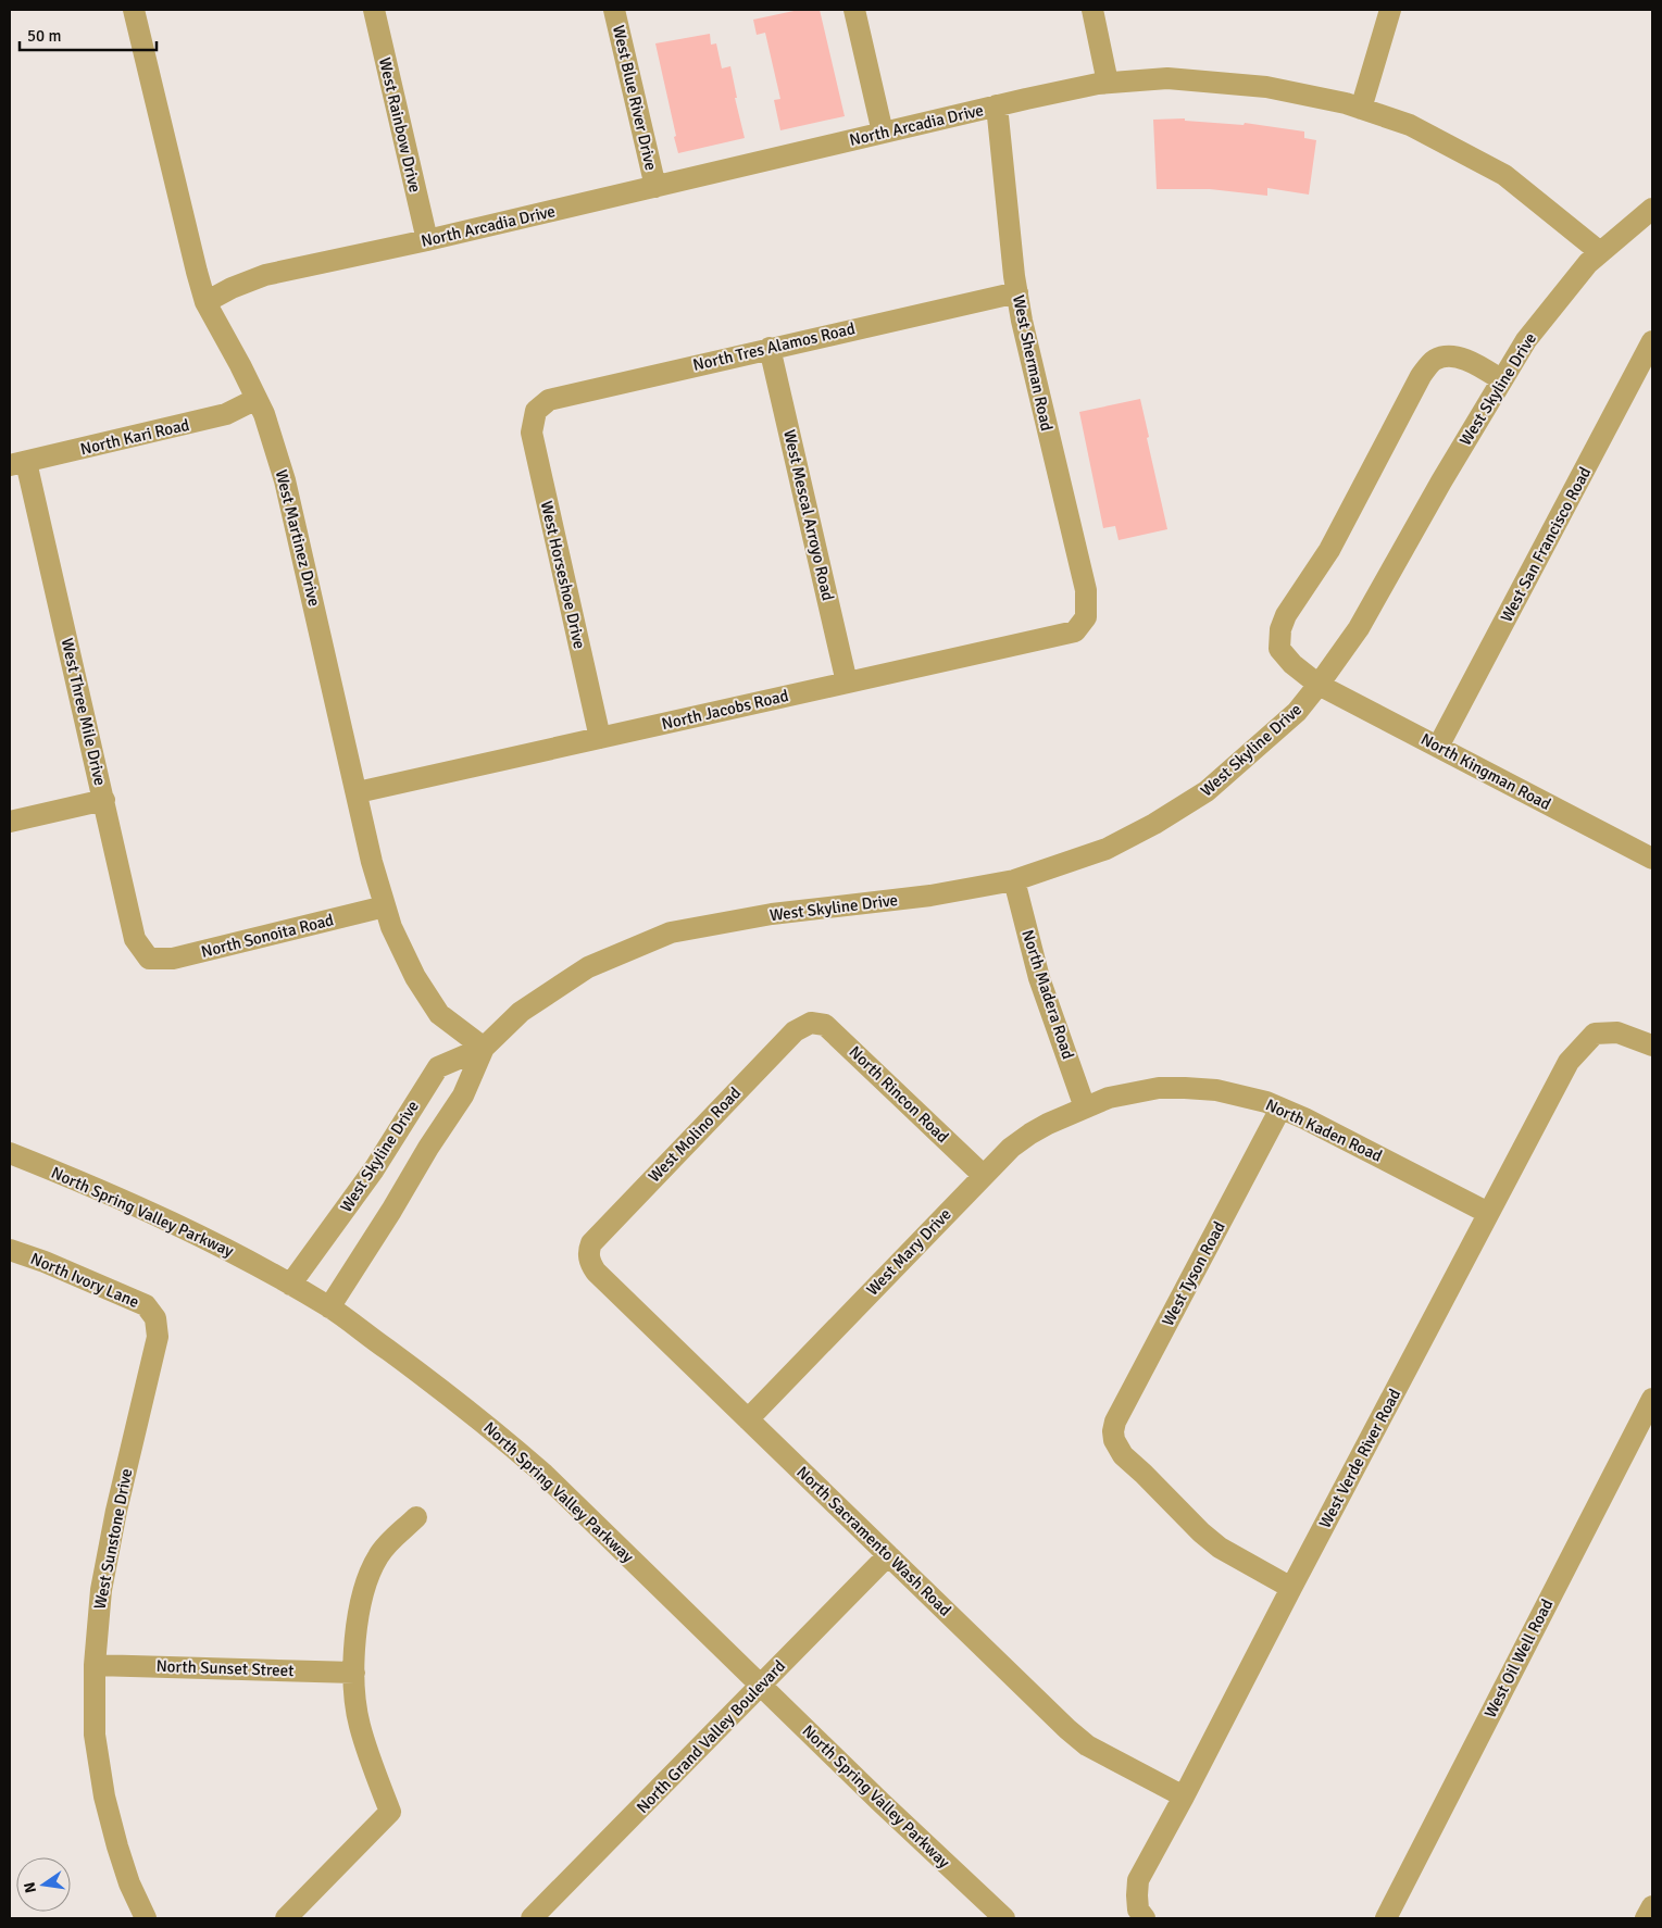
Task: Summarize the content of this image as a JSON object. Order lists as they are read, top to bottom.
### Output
{
  "streets": {
    "street": [
      "West Blue River Drive",
      "West Rainbow Drive",
      "North Arcadia Drive",
      "North Tres Alamos Road",
      "West Sherman Road",
      "West Skyline Drive",
      "North Kari Road",
      "West Mescal Arroyo Road",
      "West Martinez Drive",
      "West San Francisco Road",
      "West Horseshoe Drive",
      "North Jacobs Road",
      "West Three Mile Drive",
      "North Kingman Road",
      "North Sonoita Road",
      "North Madera Road",
      "North Rincon Road",
      "North Kaden Road",
      "West Molino Road",
      "North Spring Valley Parkway",
      "West Mary Drive",
      "West Tyson Road",
      "North Ivory Lane",
      "West Verde River Road",
      "West Sunstone Drive",
      "North Sacramento Wash Road",
      "West Oil Well Road",
      "North Sunset Street",
      "North Grand Valley Boulevard"
    ]
  },
  "crossings": [
    ["West Blue River Drive", "North Arcadia Drive"],
    ["West Rainbow Drive", "North Arcadia Drive"],
    ["North Arcadia Drive", "West Sherman Road"],
    ["North Arcadia Drive", "West Skyline Drive"],
    ["North Arcadia Drive", "West Martinez Drive"],
    ["North Tres Alamos Road", "West Sherman Road"],
    ["North Tres Alamos Road", "West Mescal Arroyo Road"],
    ["North Tres Alamos Road", "West Horseshoe Drive"],
    ["West Sherman Road", "North Jacobs Road"],
    ["West Skyline Drive", "West Martinez Drive"],
    ["West Skyline Drive", "North Kingman Road"],
    ["West Skyline Drive", "North Madera Road"],
    ["West Skyline Drive", "North Spring Valley Parkway"],
    ["North Kari Road", "West Martinez Drive"],
    ["North Kari Road", "West Three Mile Drive"],
    ["West Mescal Arroyo Road", "North Jacobs Road"],
    ["West Martinez Drive", "North Jacobs Road"],
    ["West Martinez Drive", "North Sonoita Road"],
    ["West San Francisco Road", "North Kingman Road"],
    ["West Horseshoe Drive", "North Jacobs Road"],
    ["West Three Mile Drive", "North Sonoita Road"],
    ["North Madera Road", "North Kaden Road"],
    ["North Madera Road", "West Mary Drive"],
    ["North Rincon Road", "West Molino Road"],
    ["North Rincon Road", "West Mary Drive"],
    ["North Kaden Road", "West Mary Drive"],
    ["North Kaden Road", "West Tyson Road"],
    ["North Kaden Road", "West Verde River Road"],
    ["West Molino Road", "North Sacramento Wash Road"],
    ["North Spring Valley Parkway", "North Grand Valley Boulevard"],
    ["West Mary Drive", "North Sacramento Wash Road"],
    ["West Tyson Road", "West Verde River Road"],
    ["North Ivory Lane", "West Sunstone Drive"],
    ["West Verde River Road", "North Sacramento Wash Road"],
    ["West Sunstone Drive", "North Sunset Street"],
    ["North Sacramento Wash Road", "North Grand Valley Boulevard"]
  ],
  "scale_bar": "50 m",
  "north": "left"
}
